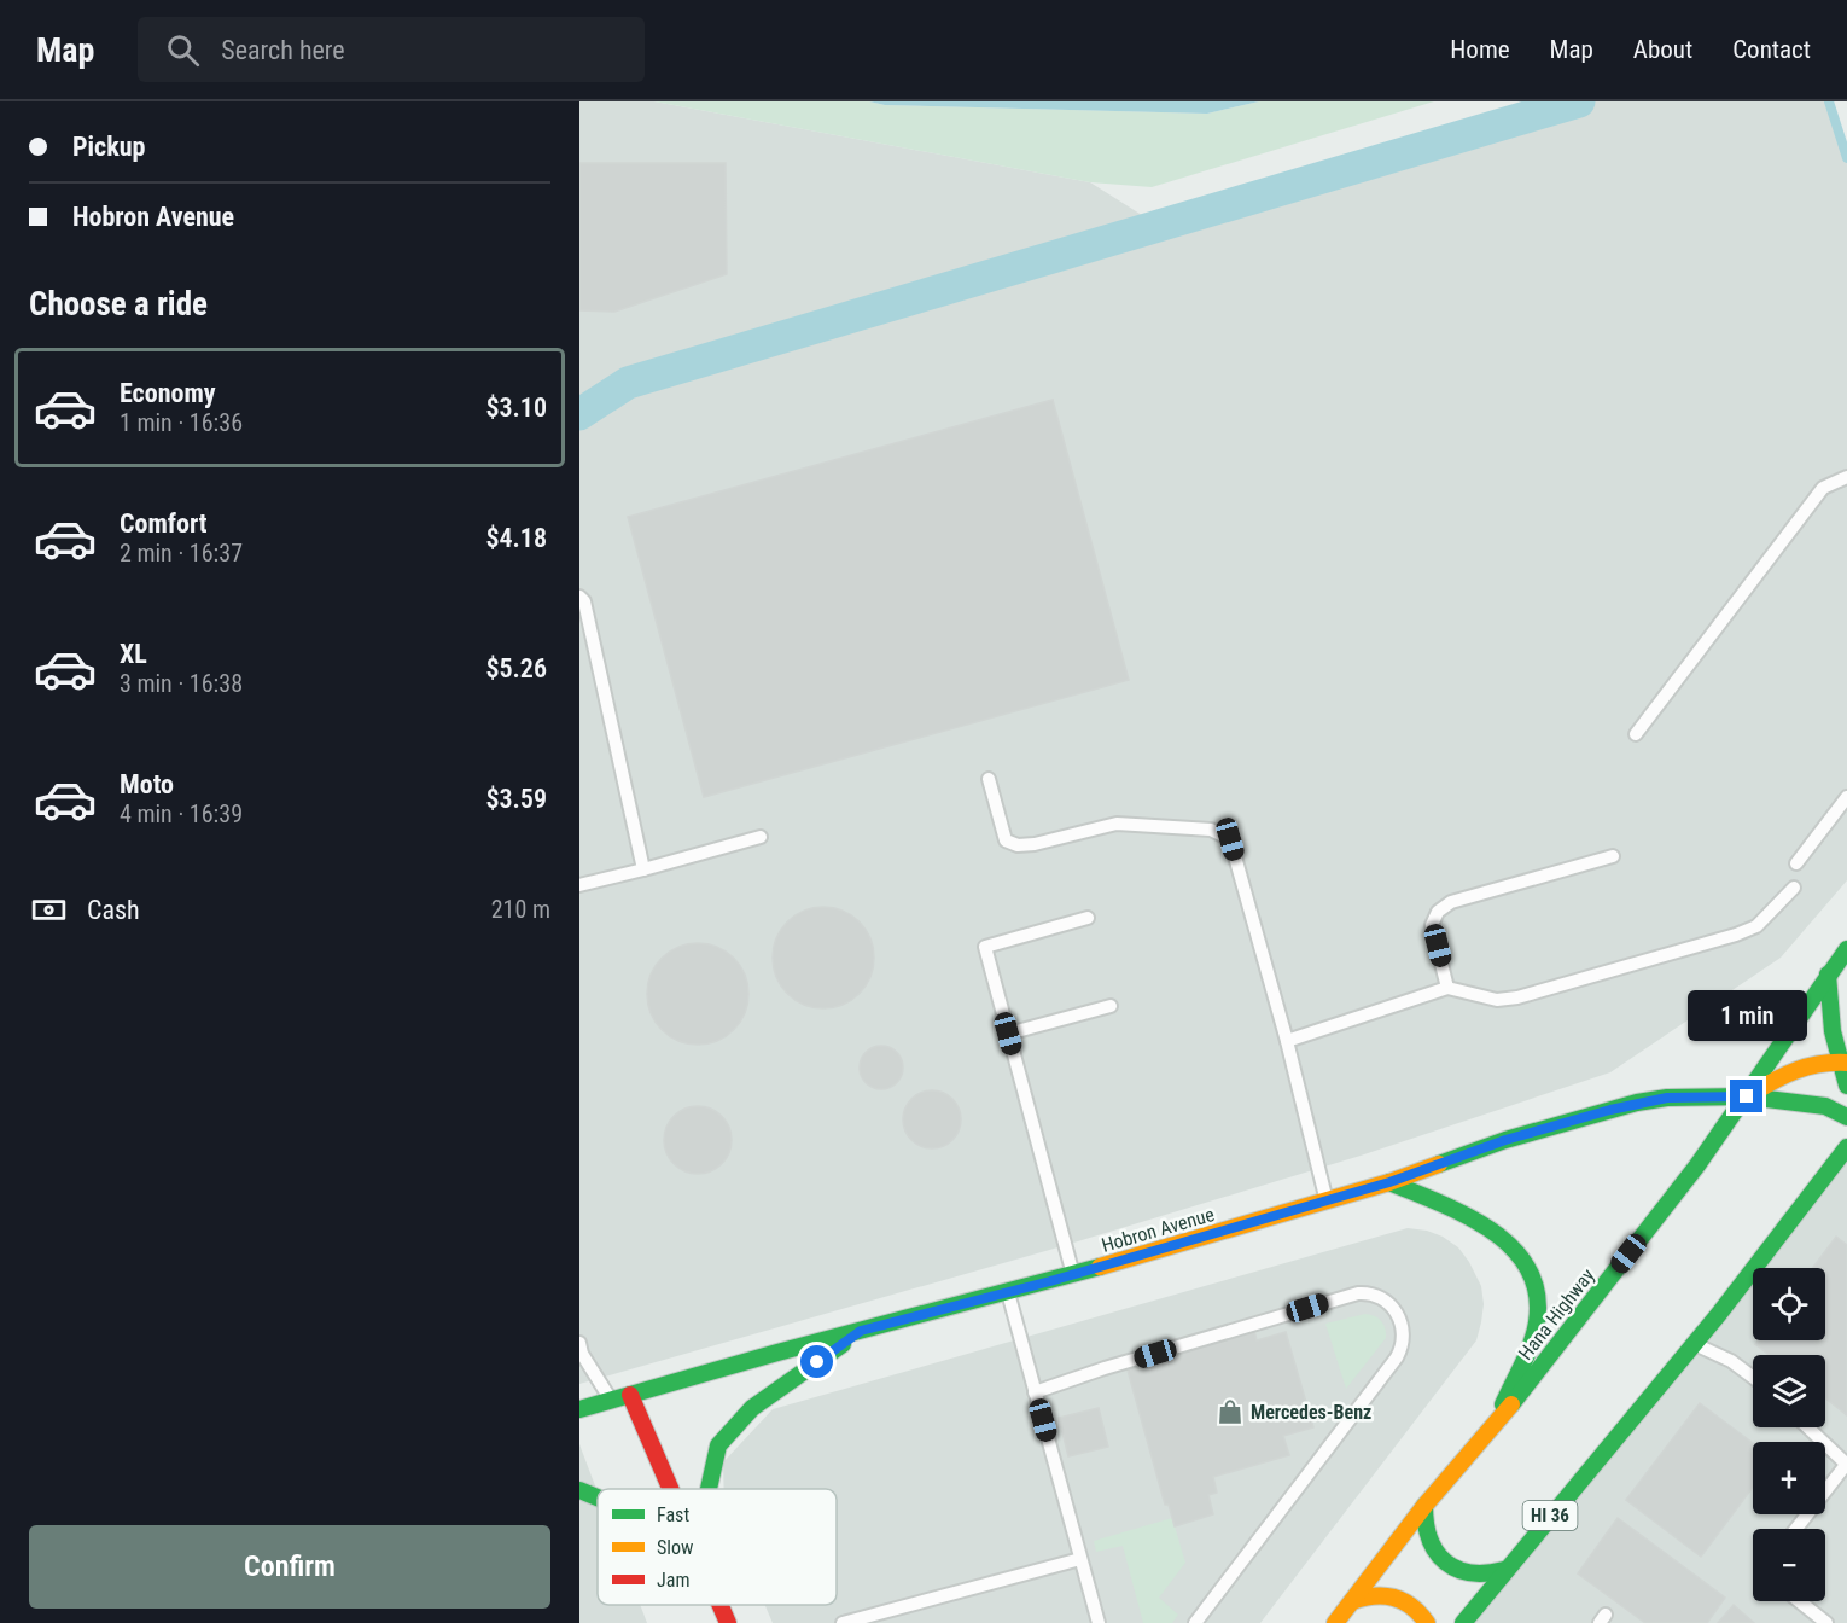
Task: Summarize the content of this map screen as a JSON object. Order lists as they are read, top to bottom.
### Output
{
  "streets": {
    "street": ["Hobron Avenue", "Hana Highway", "HI 36"]
  },
  "crossings": [
    ["Hobron Avenue", "Hana Highway"]
  ],
  "places": {
    "shop": ["Mercedes-Benz"]
  },
  "legend": ["Fast", "Slow", "Jam"],
  "page": {
    "header": "Map",
    "search": "Search here",
    "nav": [
      "Home",
      "Map",
      "About",
      "Contact"
    ],
    "banner": ["Pickup", "Hobron Avenue"],
    "heading": "Choose a ride",
    "list": [
      {
        "name": "Economy",
        "note": "1 min · 16:36",
        "value": "$3.10"
      },
      {
        "name": "Comfort",
        "note": "2 min · 16:37",
        "value": "$4.18"
      },
      {
        "name": "XL",
        "note": "3 min · 16:38",
        "value": "$5.26"
      },
      {
        "name": "Moto",
        "note": "4 min · 16:39",
        "value": "$3.59"
      }
    ],
    "pay": ["Cash", "210 m"],
    "bubble": "1 min",
    "map_buttons": ["+", "−"],
    "buttons": "Confirm"
  }
}
